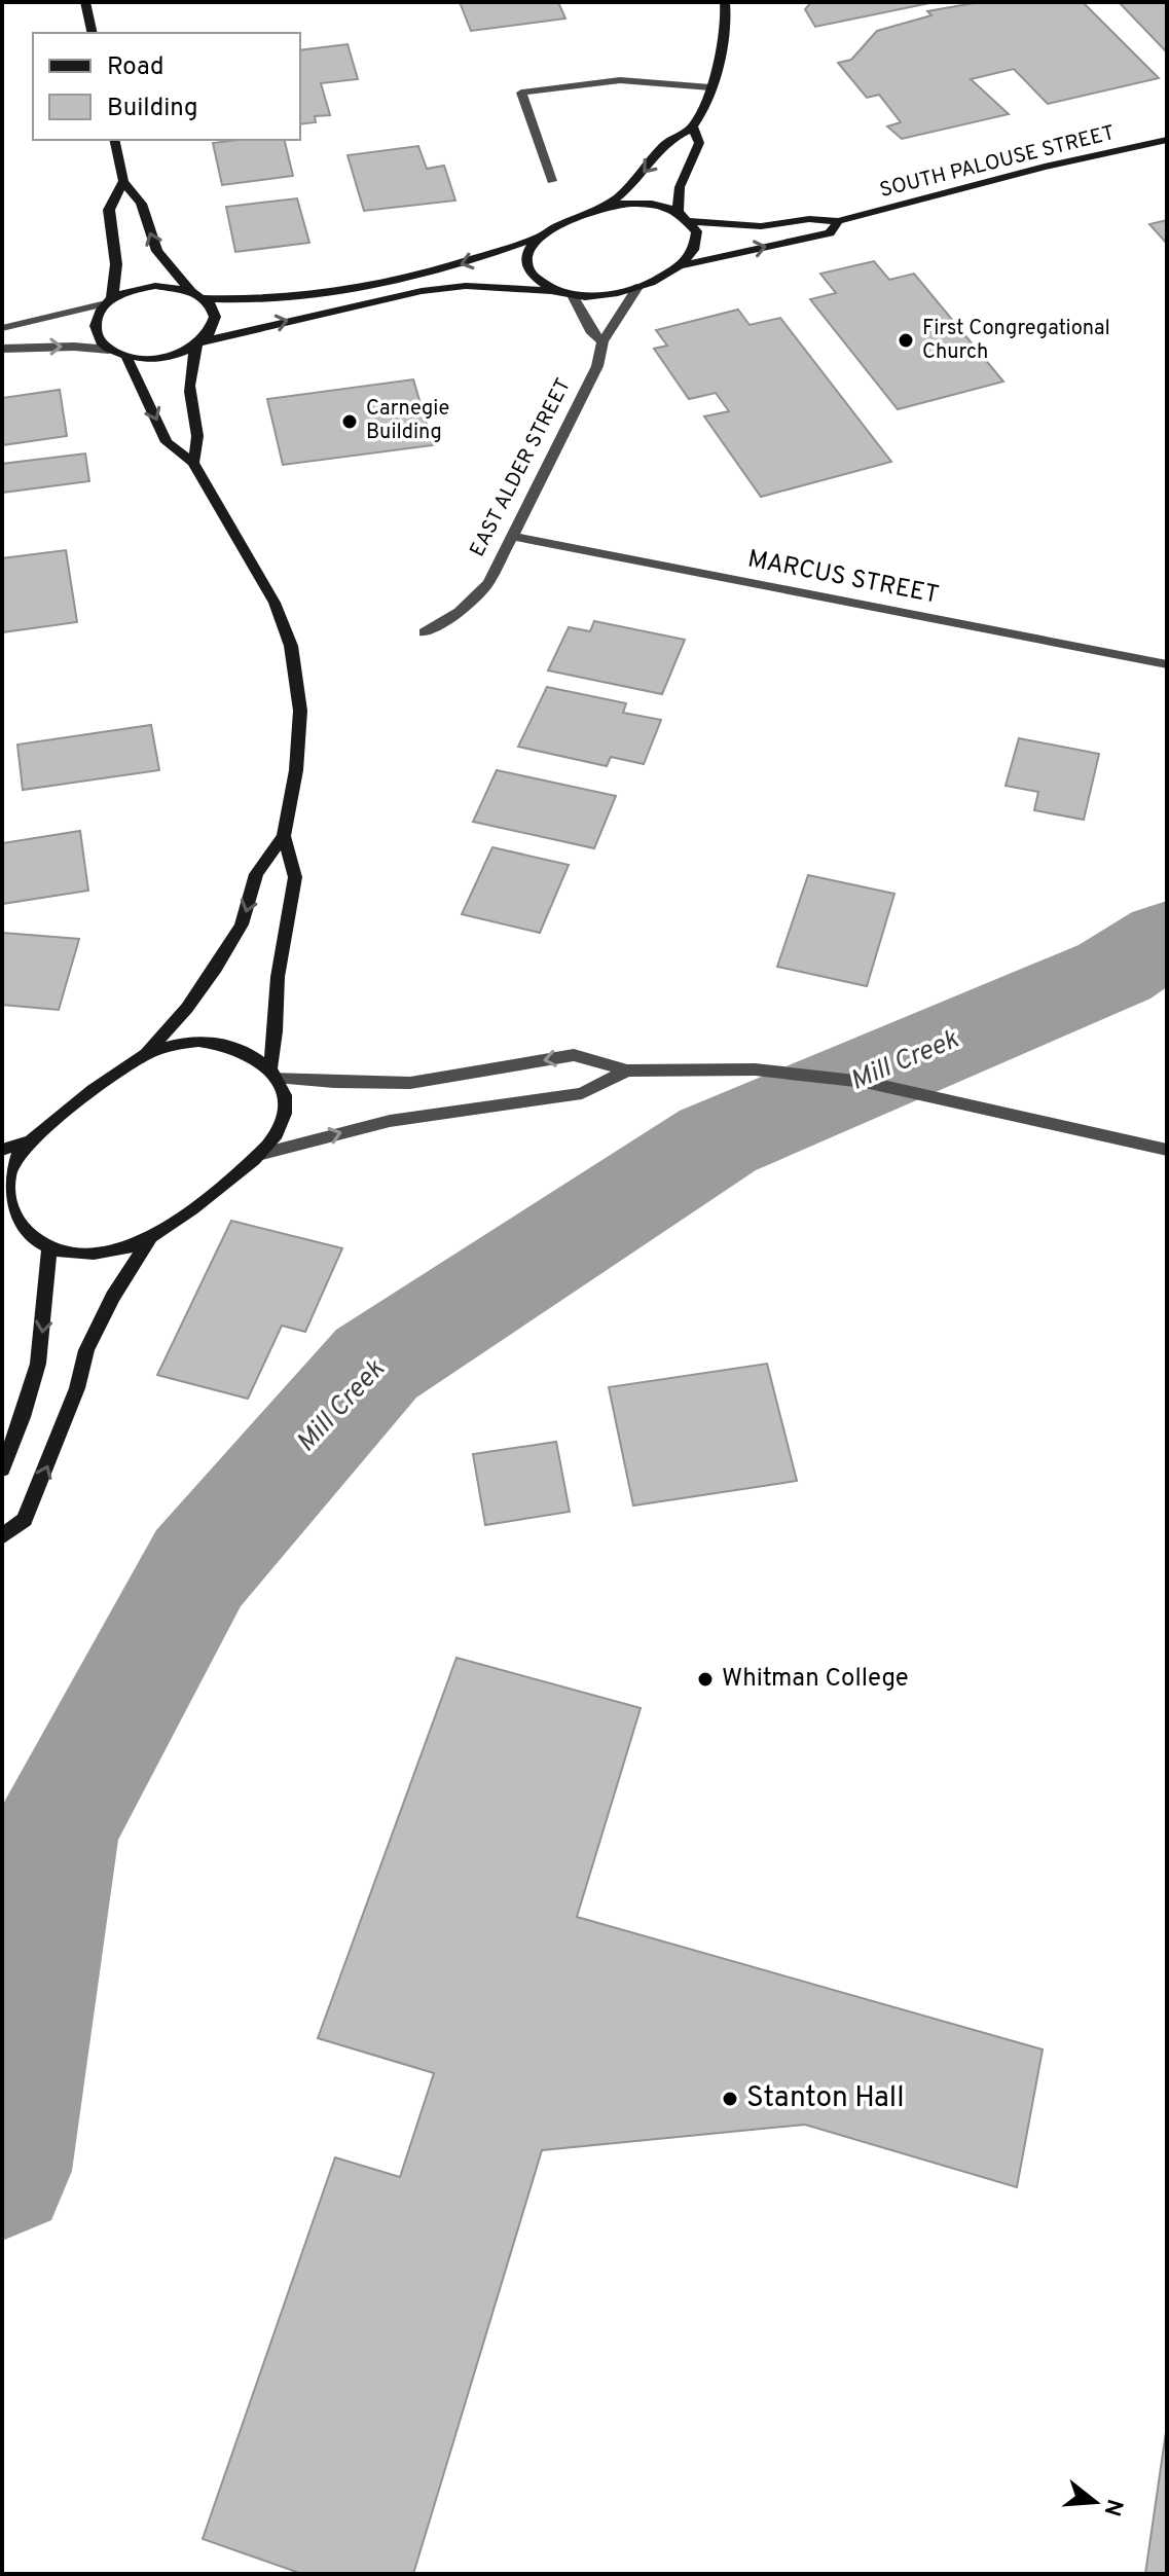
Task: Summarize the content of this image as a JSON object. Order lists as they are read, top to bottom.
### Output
{
  "streets": {
    "main road": ["SOUTH PALOUSE STREET"],
    "street": ["EAST ALDER STREET", "MARCUS STREET"]
  },
  "crossings": [
    ["SOUTH PALOUSE STREET", "EAST ALDER STREET"],
    ["EAST ALDER STREET", "MARCUS STREET"]
  ],
  "water": ["Mill Creek"],
  "places": [
    "First Congregational Church",
    "Carnegie Building",
    "Whitman College",
    "Stanton Hall"
  ],
  "legend": ["Road", "Building"],
  "north": "right"
}
